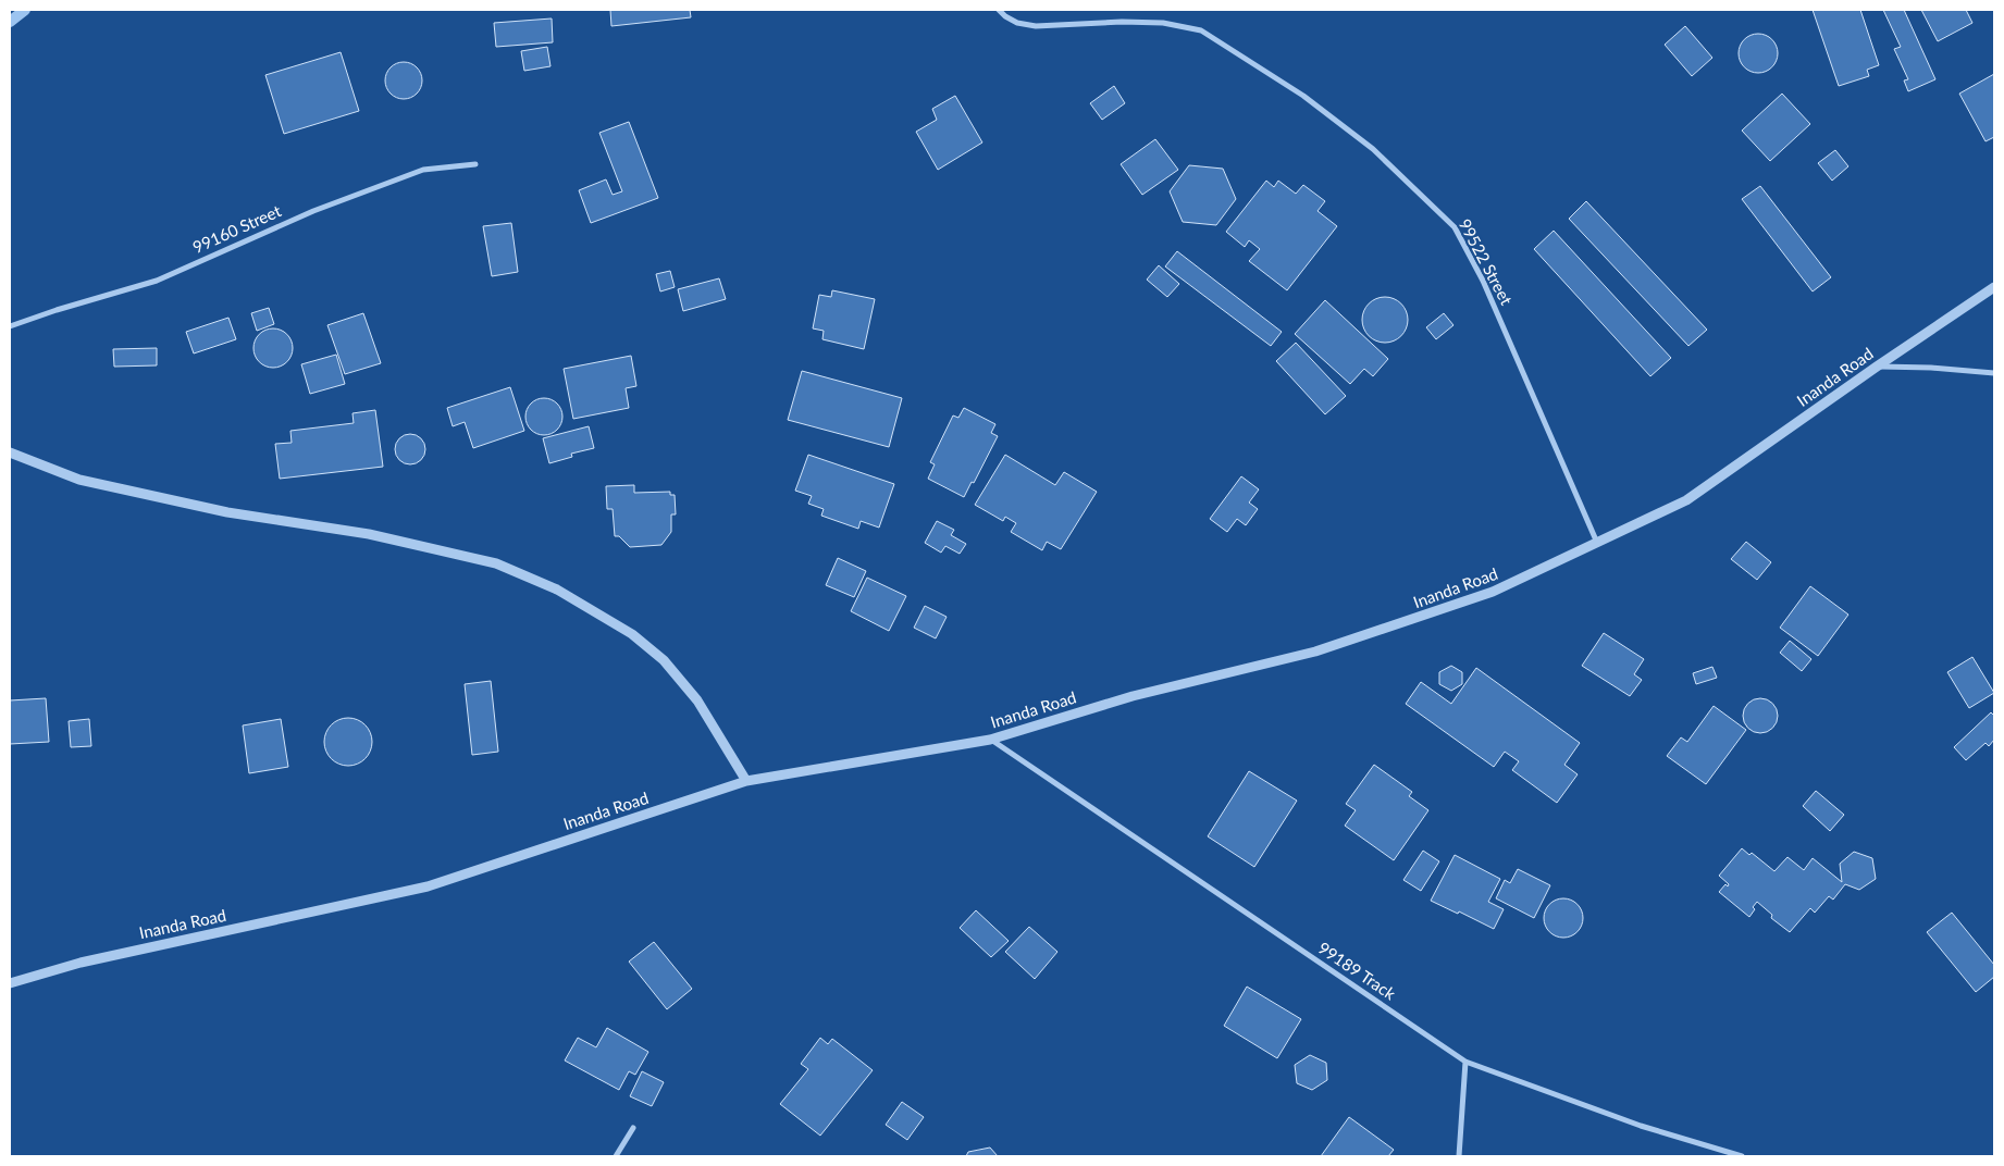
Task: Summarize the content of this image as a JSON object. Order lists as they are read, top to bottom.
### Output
{
  "streets": {
    "street": [
      "99160 Street",
      "99522 Street",
      "Inanda Road",
      "99189 Track"
    ]
  },
  "crossings": [
    ["99522 Street", "Inanda Road"],
    ["Inanda Road", "99189 Track"]
  ]
}
